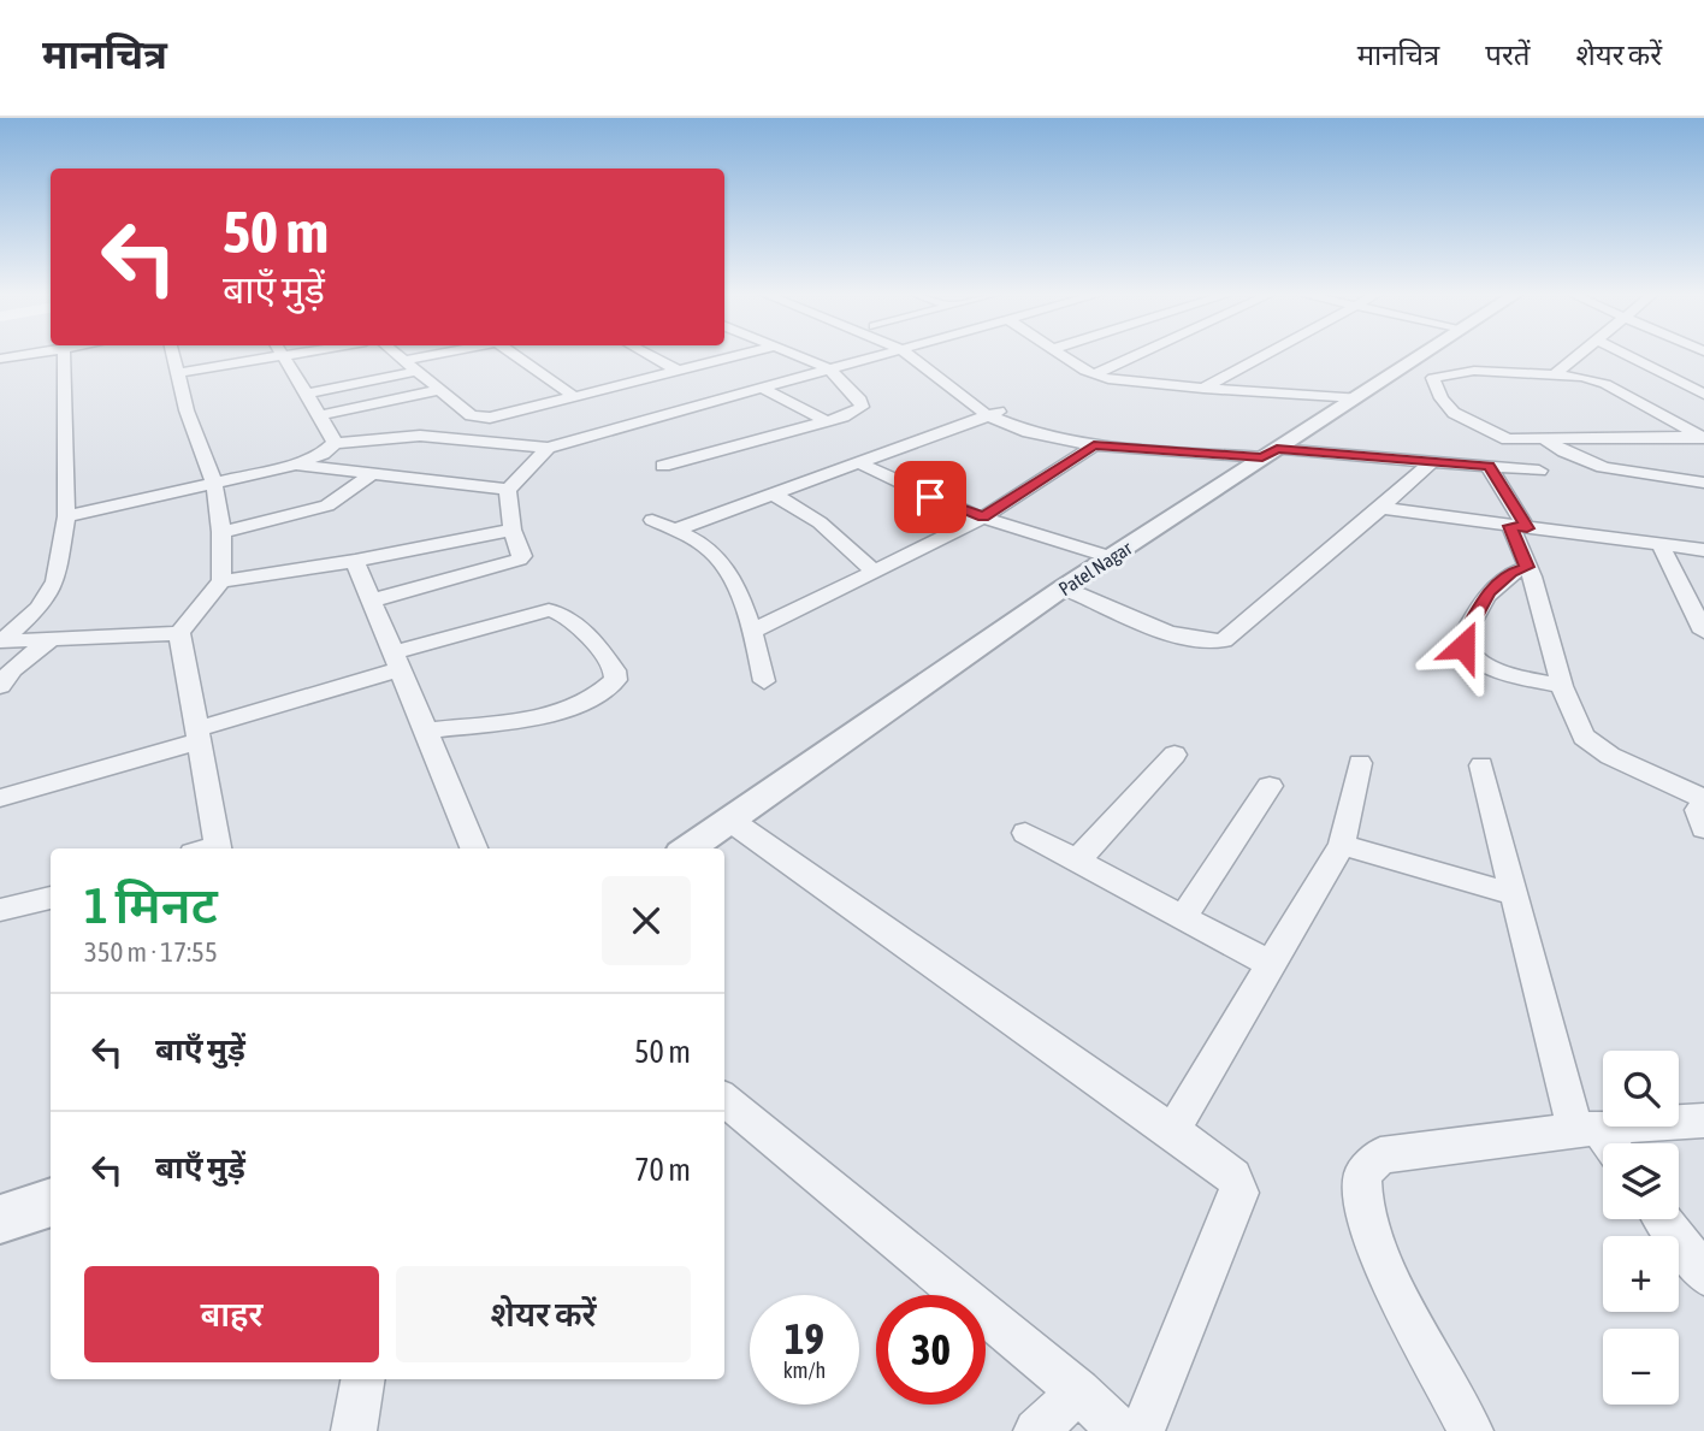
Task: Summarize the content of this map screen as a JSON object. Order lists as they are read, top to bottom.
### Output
{
  "streets": {
    "street": ["Patel Nagar"]
  },
  "page": {
    "header": "मानचित्र",
    "nav": ["मानचित्र", "परतें", "शेयर करें"],
    "turn": ["50 m", "बाएँ मुड़ें"],
    "heading": ["1 मिनट", "350 m · 17:55"],
    "list": [
      {
        "name": "बाएँ मुड़ें",
        "value": "50 m"
      },
      {
        "name": "बाएँ मुड़ें",
        "value": "70 m"
      }
    ],
    "map_buttons": ["+", "−"],
    "buttons": ["बाहर", "शेयर करें"],
    "speed": "19 km/h",
    "limit": "30"
  }
}
